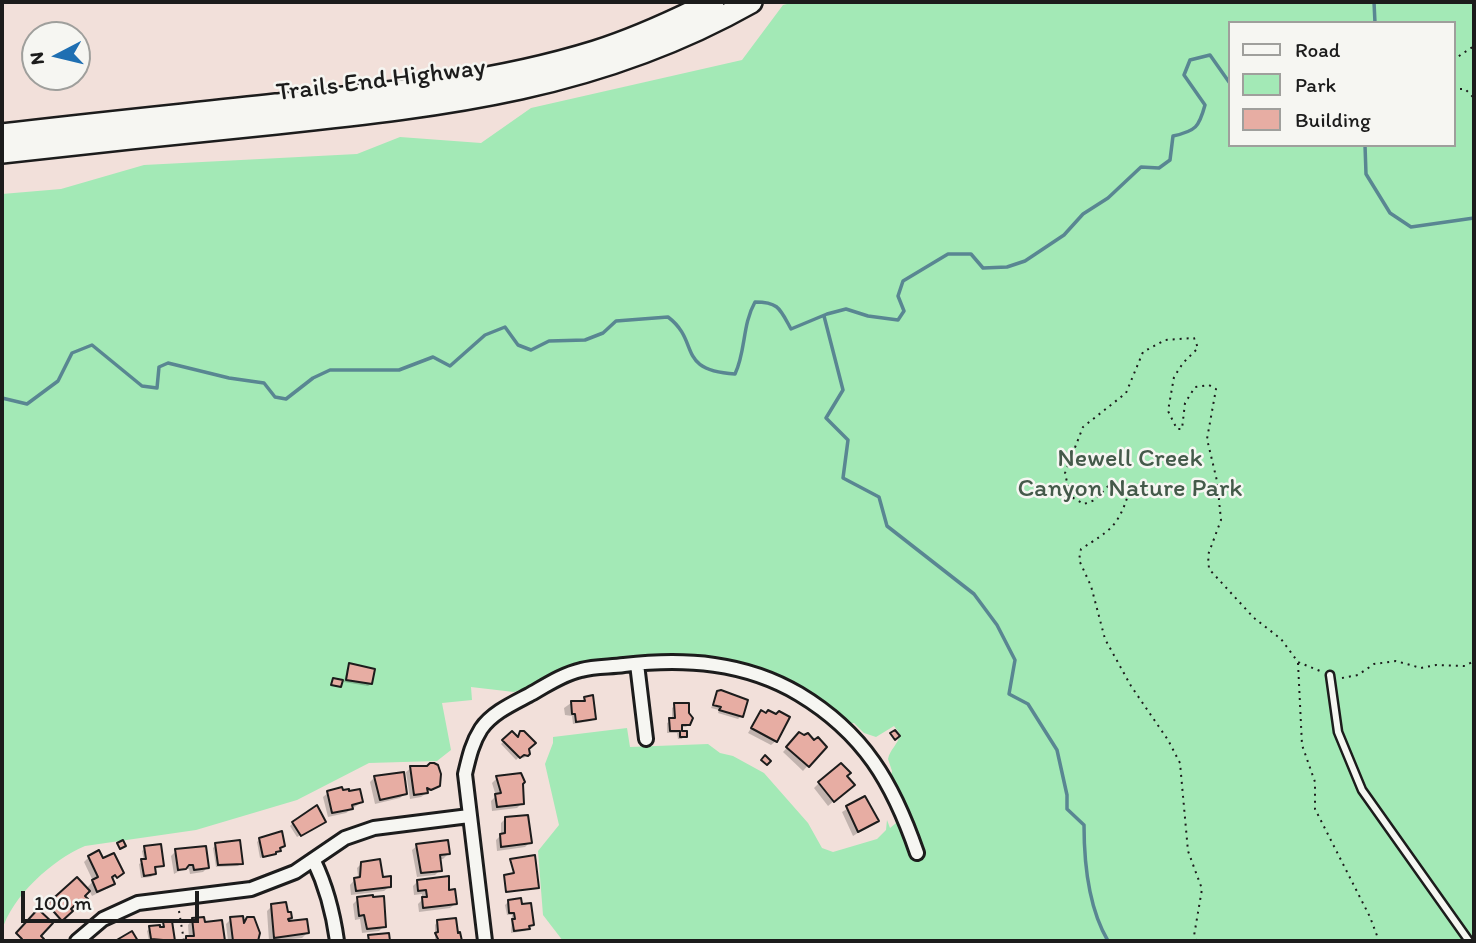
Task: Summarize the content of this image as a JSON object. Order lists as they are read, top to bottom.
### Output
{
  "streets": {
    "highway": ["Trails End Highway"]
  },
  "parks": ["Newell Creek Canyon Nature Park"],
  "legend": ["Road", "Park", "Building"],
  "scale_bar": "100 m",
  "north": "left"
}
